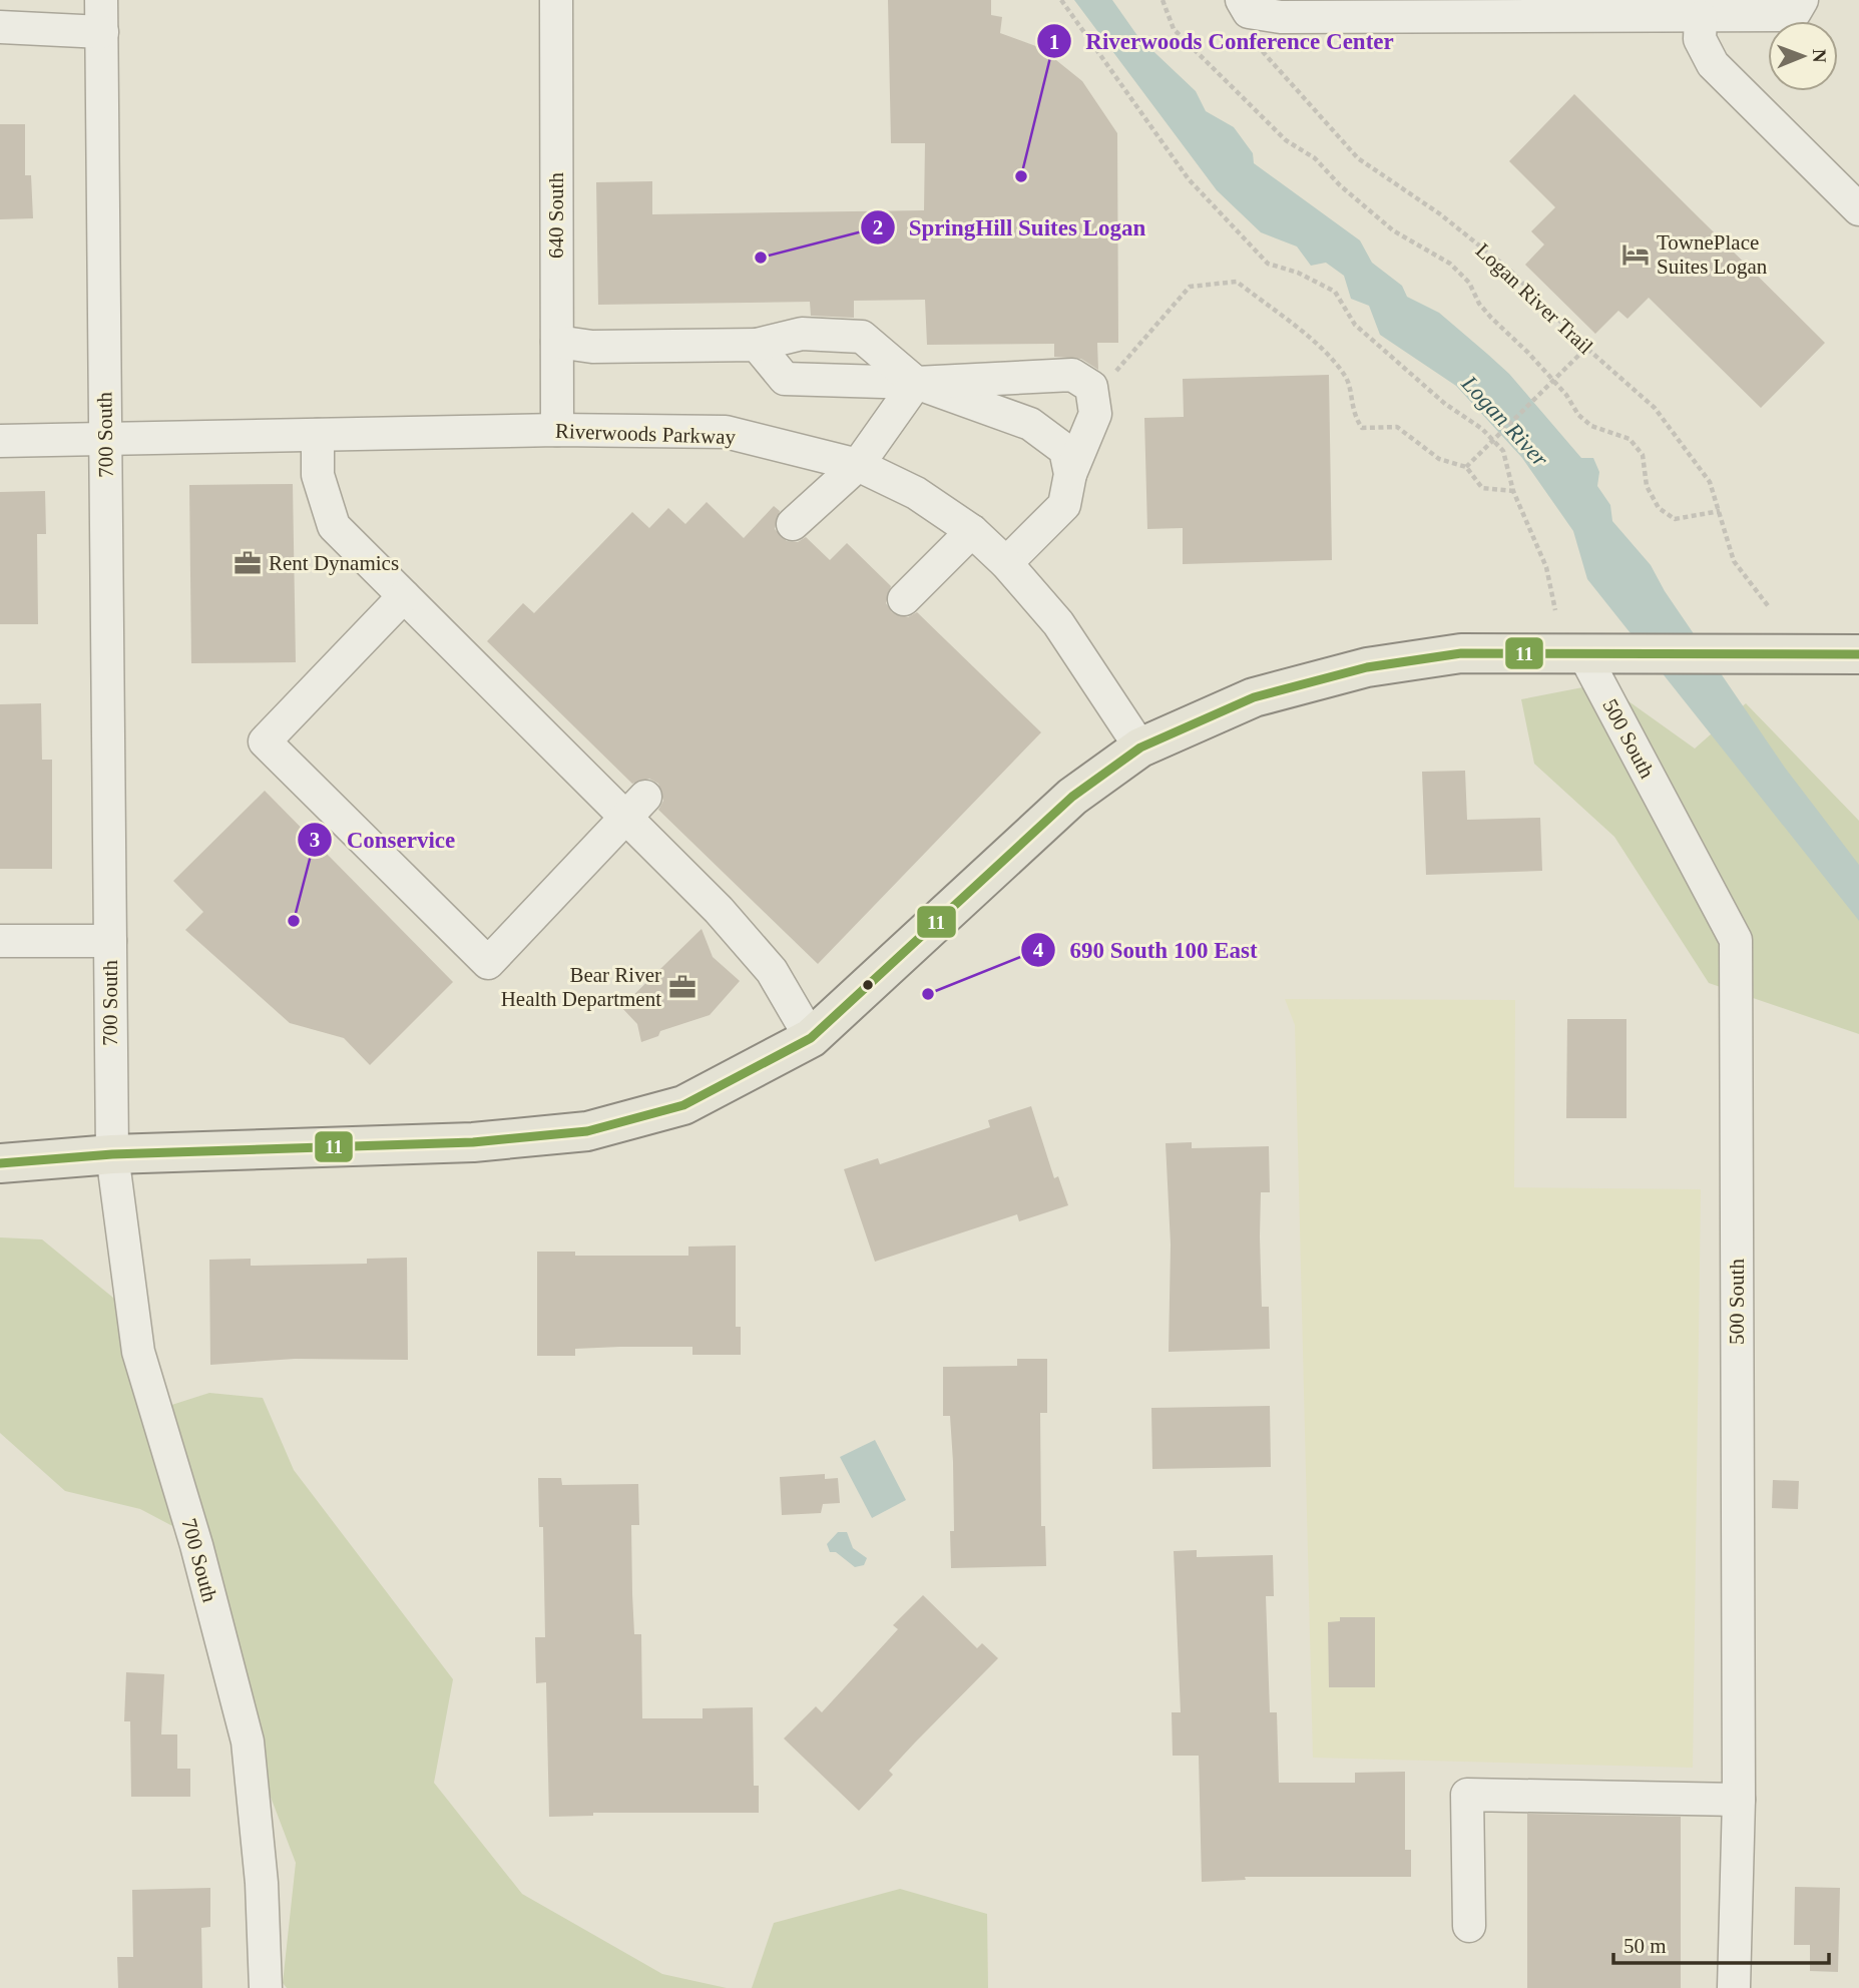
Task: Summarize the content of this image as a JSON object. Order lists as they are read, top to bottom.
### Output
{
  "streets": {
    "street": [
      "640 South",
      "Riverwoods Parkway",
      "700 South",
      "500 South"
    ],
    "path": ["Logan River Trail"]
  },
  "crossings": [
    ["640 South", "Riverwoods Parkway"],
    ["Riverwoods Parkway", "700 South"]
  ],
  "water": ["Logan River"],
  "places": {
    "other": [
      "Riverwoods Conference Center",
      "SpringHill Suites Logan",
      "Conservice",
      "690 South 100 East"
    ],
    "hotel": ["TownePlace Suites Logan"],
    "office": ["Rent Dynamics", "Bear River Health Department"]
  },
  "lines": ["transit line 11"],
  "scale_bar": "50 m",
  "north": "right"
}
